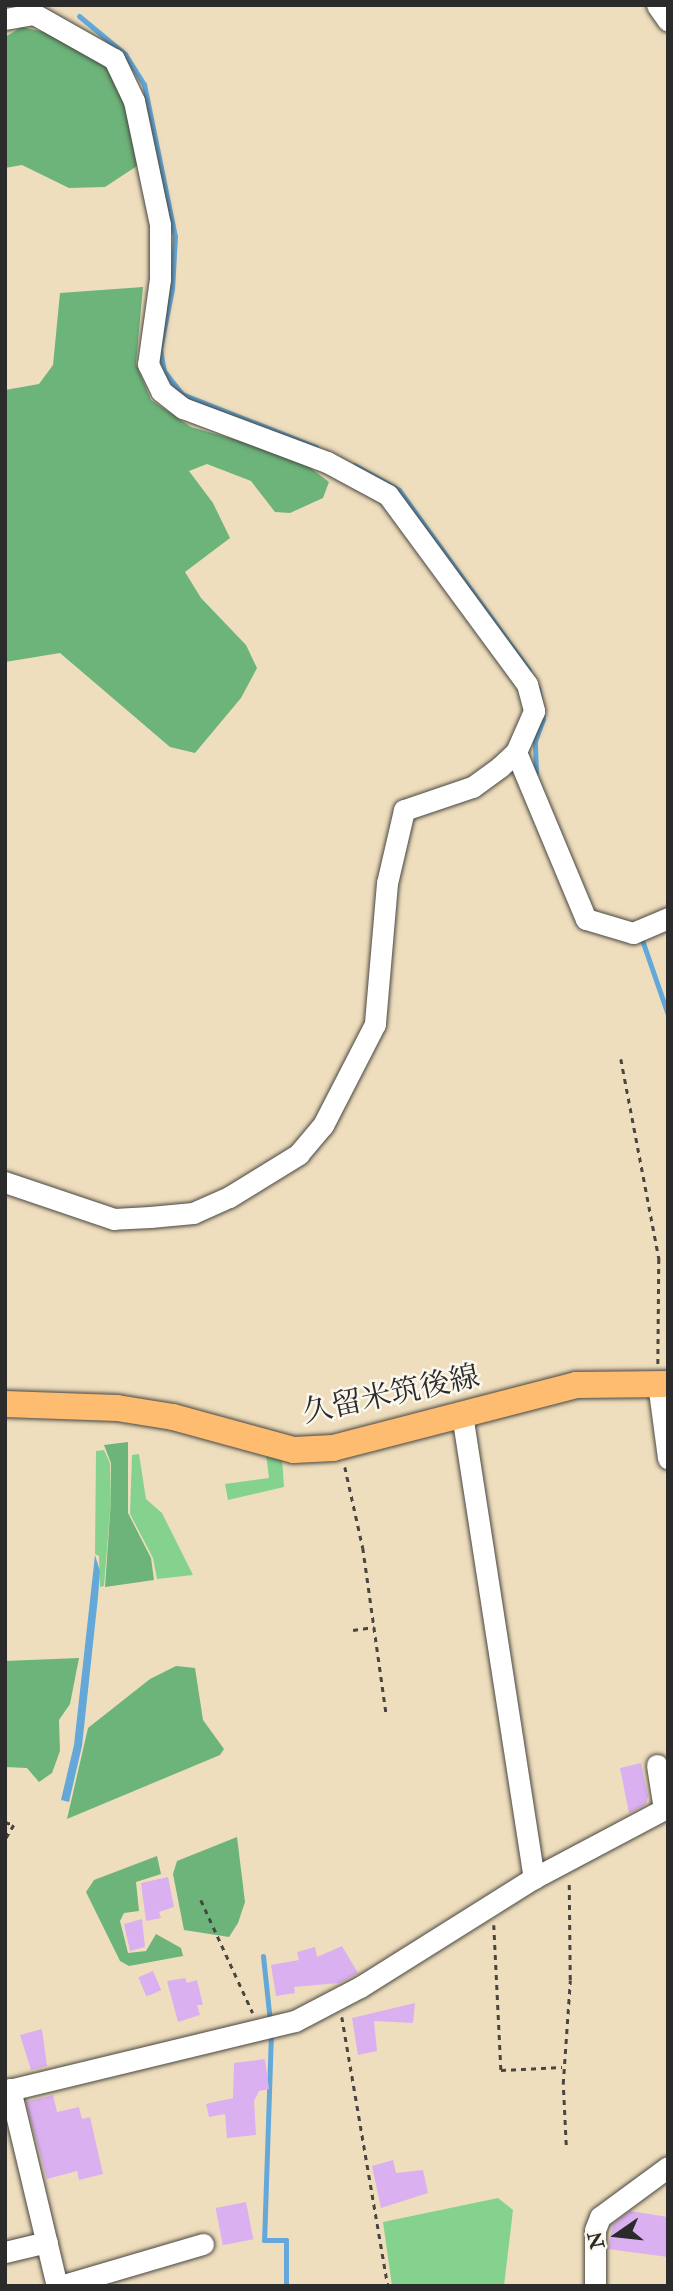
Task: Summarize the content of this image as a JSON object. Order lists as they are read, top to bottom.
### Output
{
  "streets": {
    "main road": ["久留米筑後線"]
  },
  "north": "left"
}
